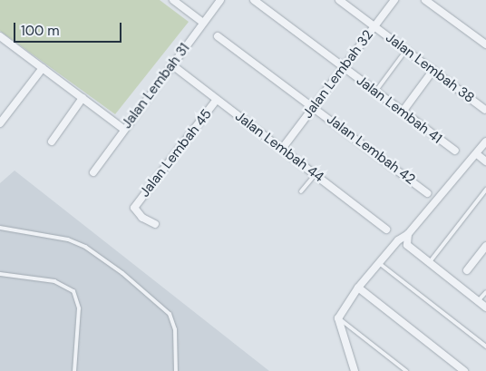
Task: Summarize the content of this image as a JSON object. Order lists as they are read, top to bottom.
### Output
{
  "streets": {
    "street": [
      "Jalan Lembah 38",
      "Jalan Lembah 32",
      "Jalan Lembah 31",
      "Jalan Lembah 41",
      "Jalan Lembah 44",
      "Jalan Lembah 42",
      "Jalan Lembah 45"
    ]
  },
  "crossings": [
    ["Jalan Lembah 38", "Jalan Lembah 32"],
    ["Jalan Lembah 32", "Jalan Lembah 41"],
    ["Jalan Lembah 32", "Jalan Lembah 44"],
    ["Jalan Lembah 32", "Jalan Lembah 42"],
    ["Jalan Lembah 31", "Jalan Lembah 44"],
    ["Jalan Lembah 44", "Jalan Lembah 45"]
  ],
  "scale_bar": "100 m"
}
